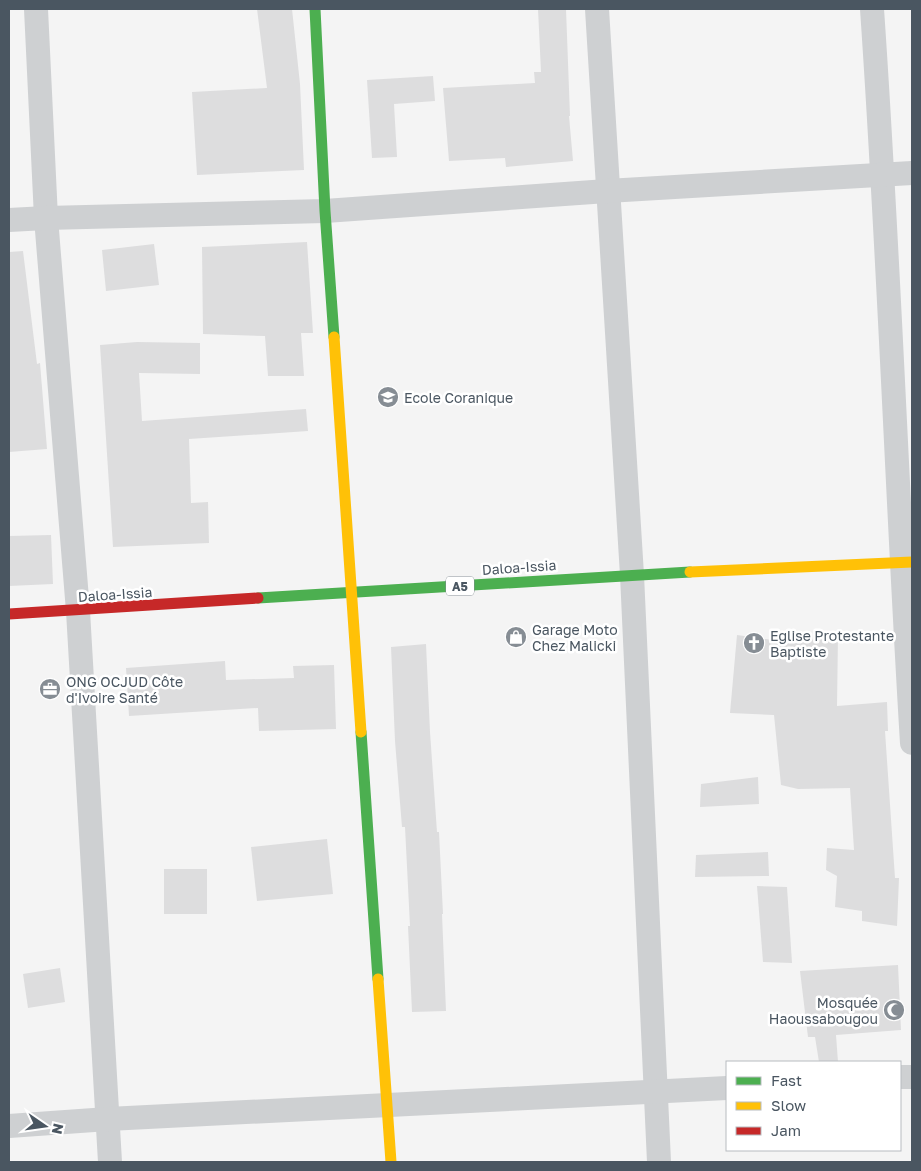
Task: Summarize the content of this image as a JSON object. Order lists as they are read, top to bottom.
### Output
{
  "streets": {
    "street": ["Daloa-Issia", "A5"]
  },
  "places": {
    "school or university": ["Ecole Coranique"],
    "shop": ["Garage Moto Chez Malicki"],
    "church": ["Eglise Protestante Baptiste"],
    "office": ["ONG OCJUD Côte d'Ivoire Santé"],
    "mosque": ["Mosquée Haoussabougou"]
  },
  "legend": ["Fast", "Slow", "Jam"],
  "north": "right"
}
